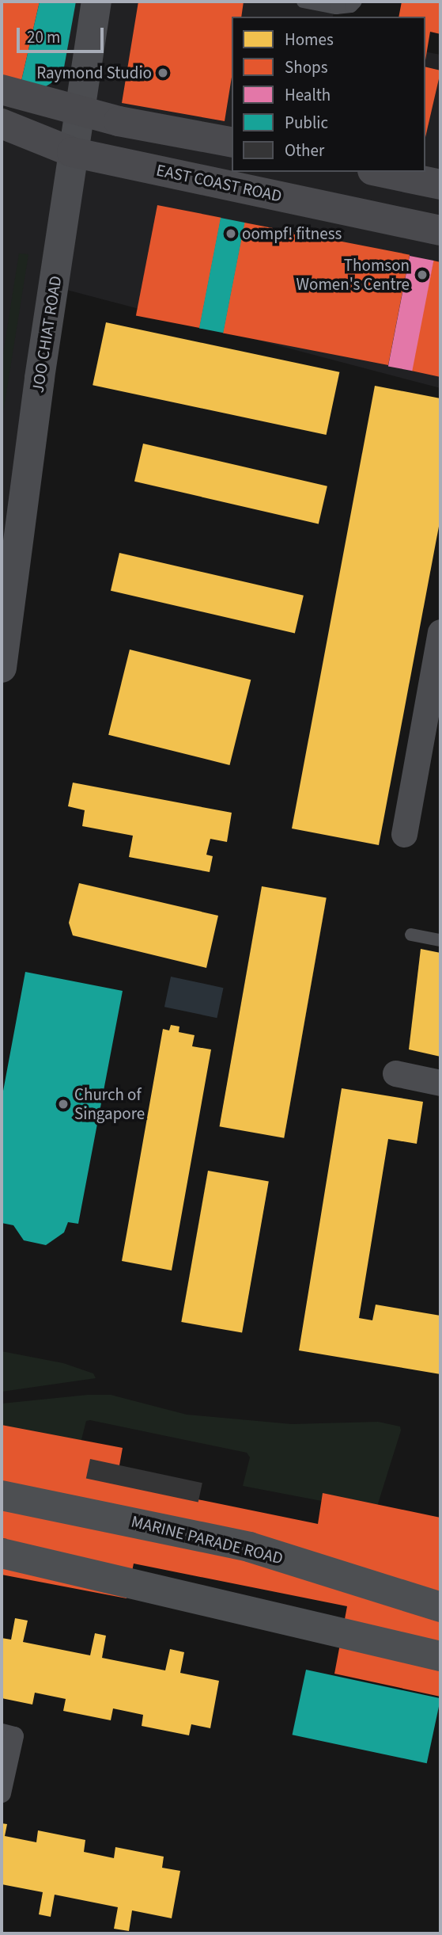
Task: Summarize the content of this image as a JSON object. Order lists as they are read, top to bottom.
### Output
{
  "streets": {
    "main road": ["EAST COAST ROAD", "MARINE PARADE ROAD"],
    "street": ["JOO CHIAT ROAD"]
  },
  "crossings": [
    ["EAST COAST ROAD", "JOO CHIAT ROAD"]
  ],
  "places": [
    "Raymond Studio",
    "oompf! fitness",
    "Thomson Women's Centre",
    "Church of Singapore"
  ],
  "legend": [
    "Homes",
    "Shops",
    "Health",
    "Public",
    "Other"
  ],
  "scale_bar": "20 m"
}
